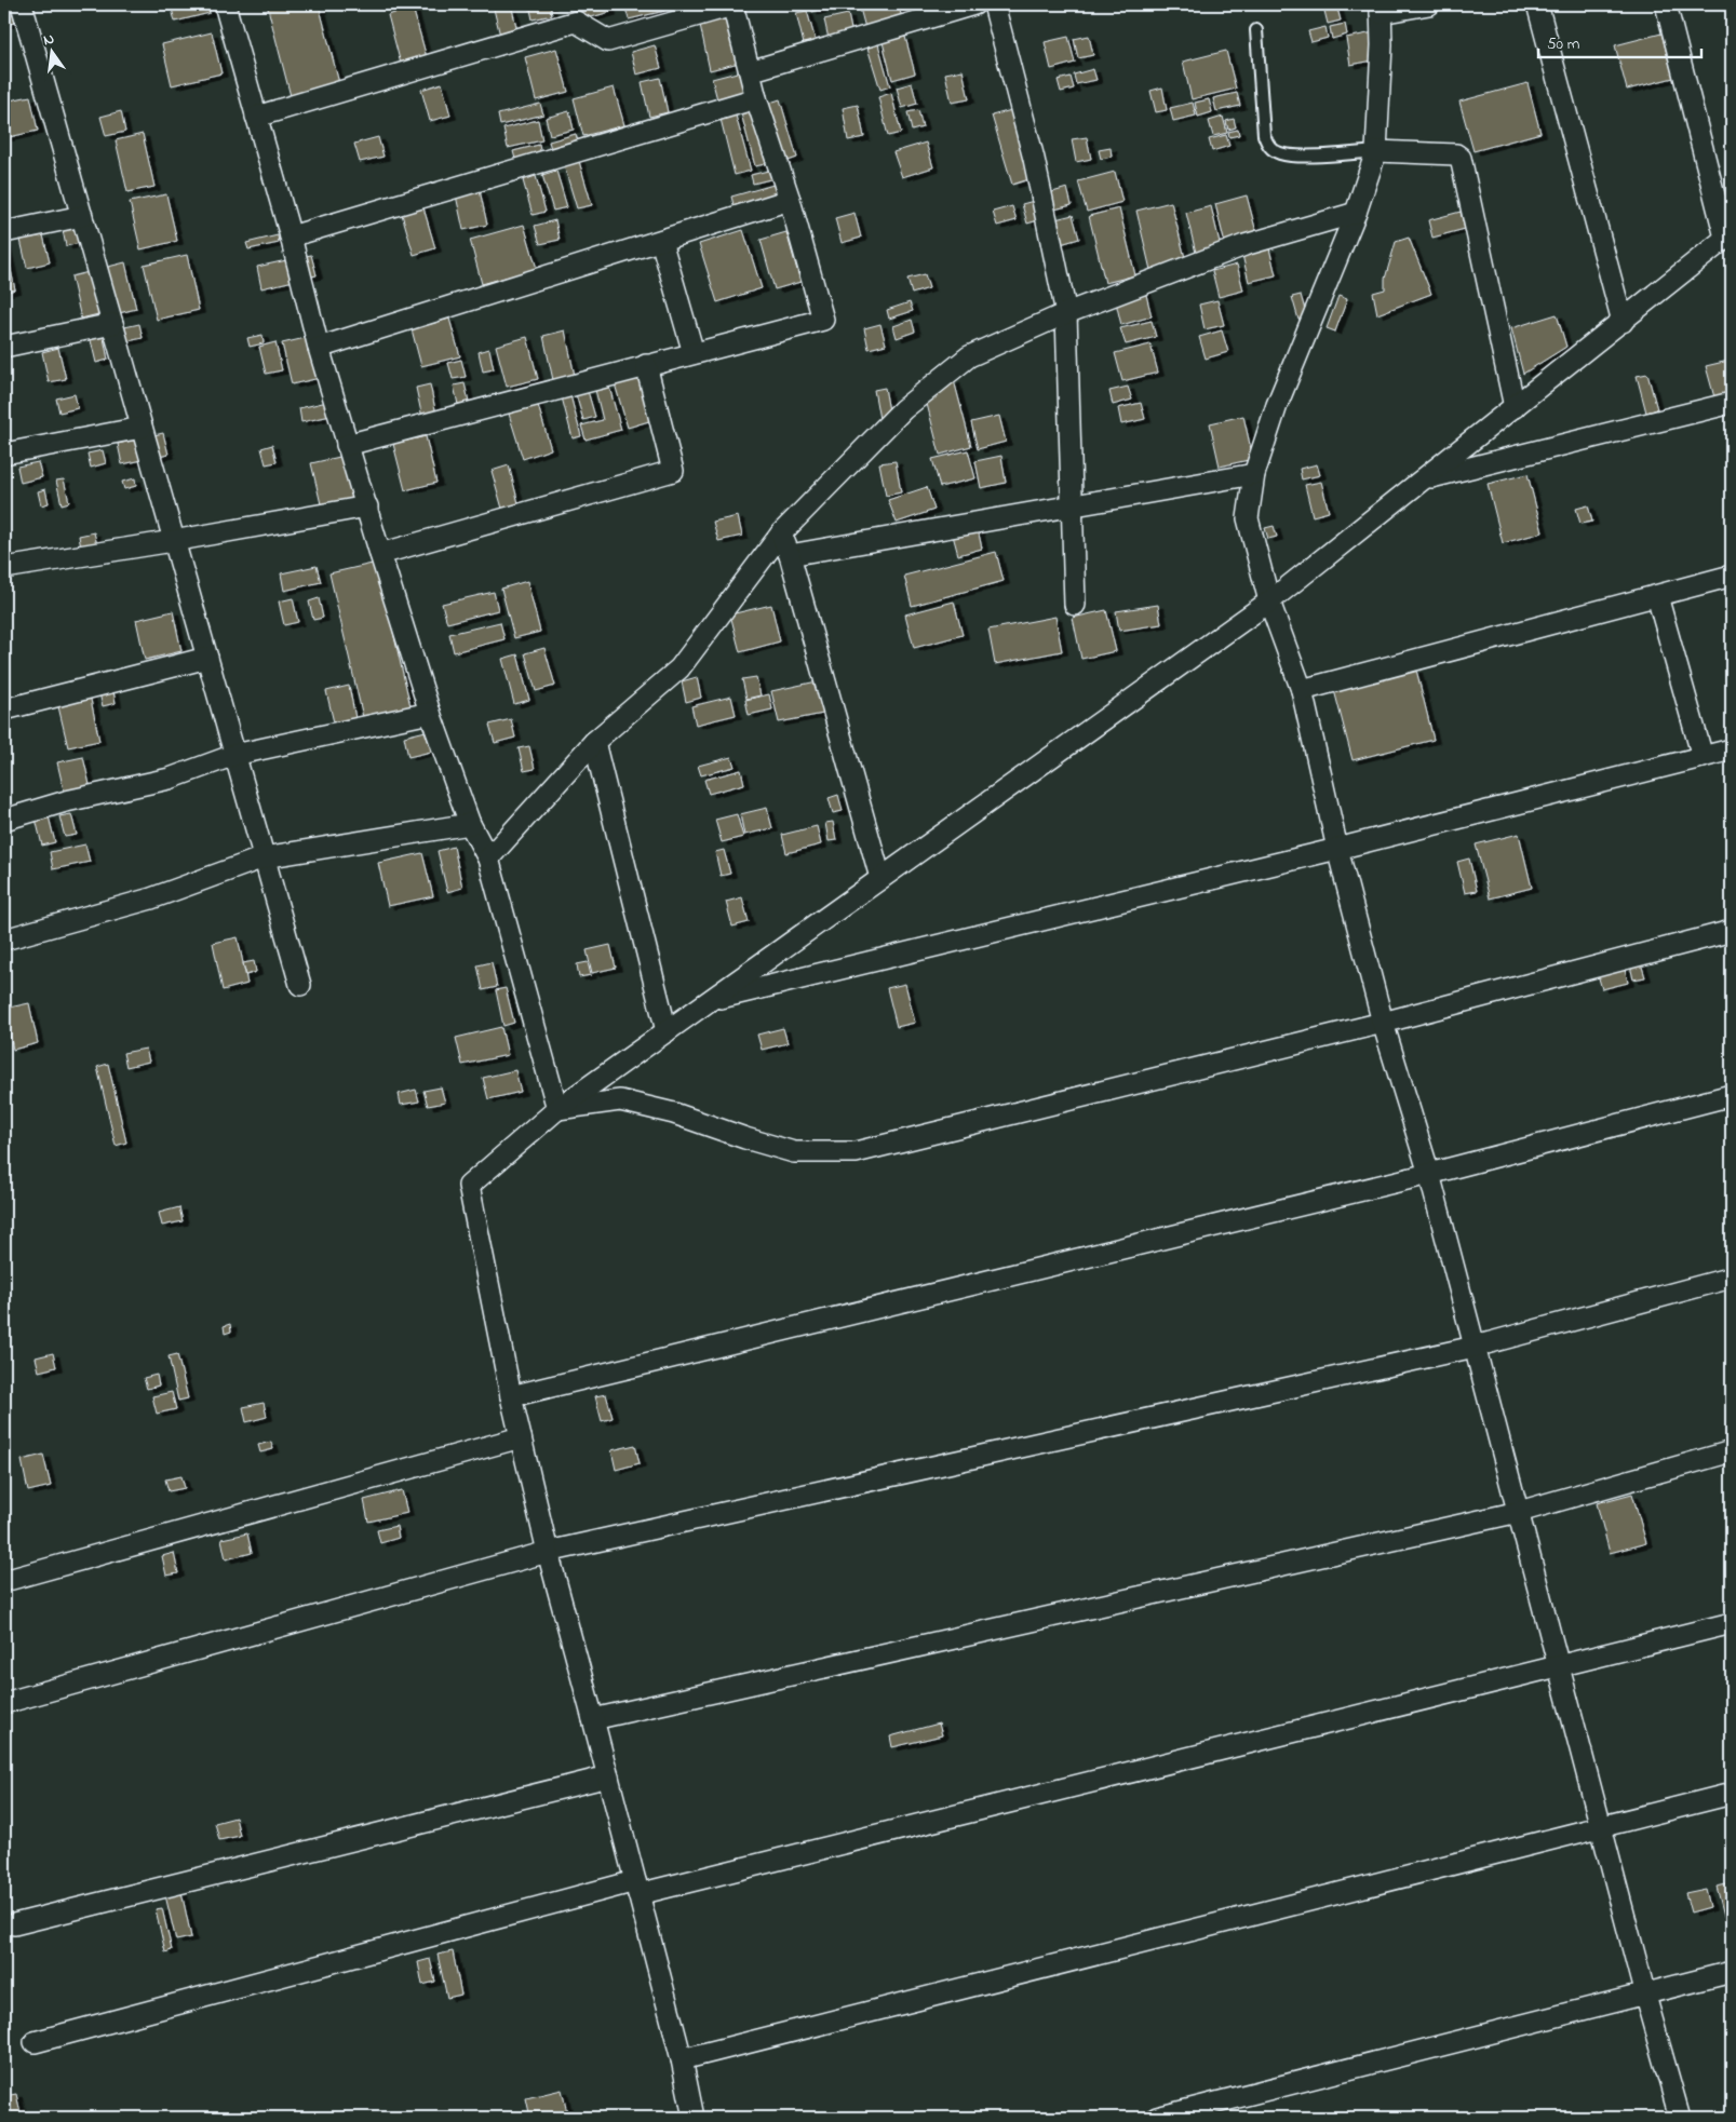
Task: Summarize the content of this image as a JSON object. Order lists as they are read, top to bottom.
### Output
{
  "scale_bar": "50 m",
  "north": "top"
}
